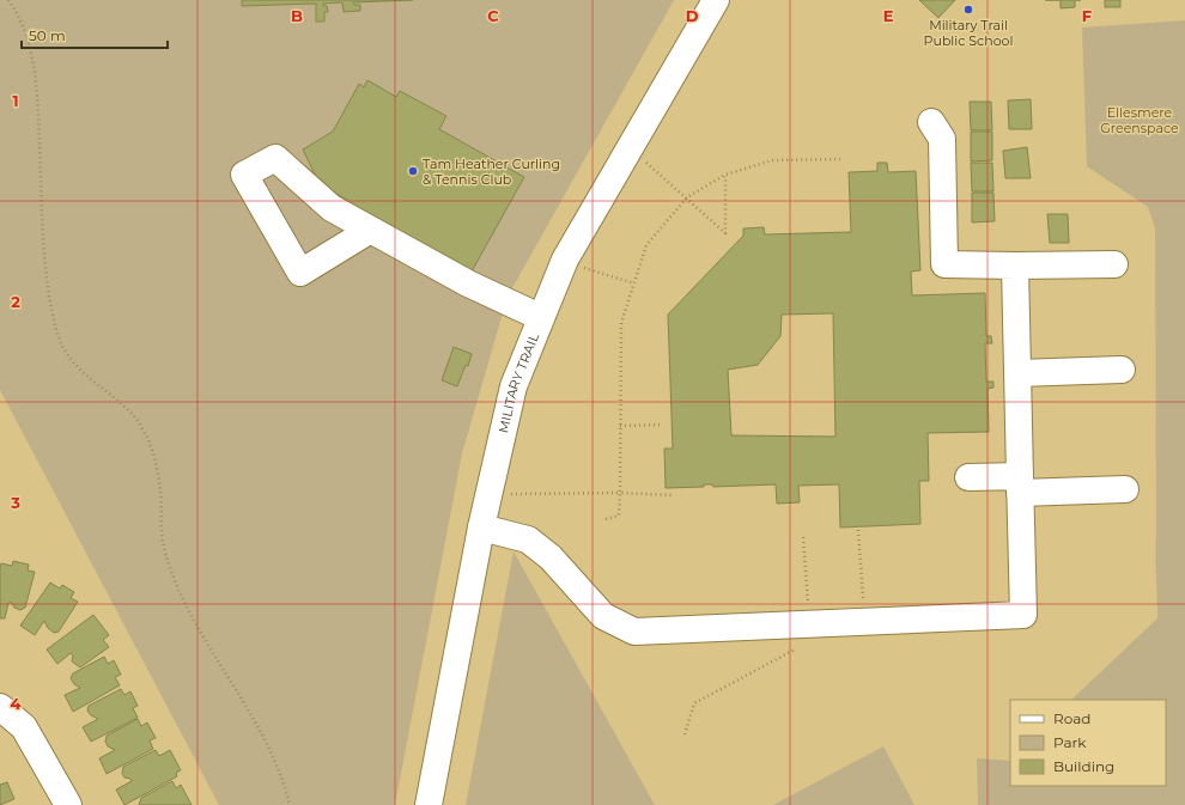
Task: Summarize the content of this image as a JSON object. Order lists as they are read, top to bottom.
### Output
{
  "streets": {
    "street": ["MILITARY TRAIL"]
  },
  "parks": ["Ellesmere Greenspace"],
  "places": ["Military Trail Public School", "Tam Heather Curling & Tennis Club"],
  "legend": ["Road", "Park", "Building"],
  "scale_bar": "50 m",
  "grid": {
    "columns": [
      "B",
      "C",
      "D",
      "E",
      "F"
    ],
    "rows": [
      "1",
      "2",
      "3",
      "4"
    ]
  }
}
